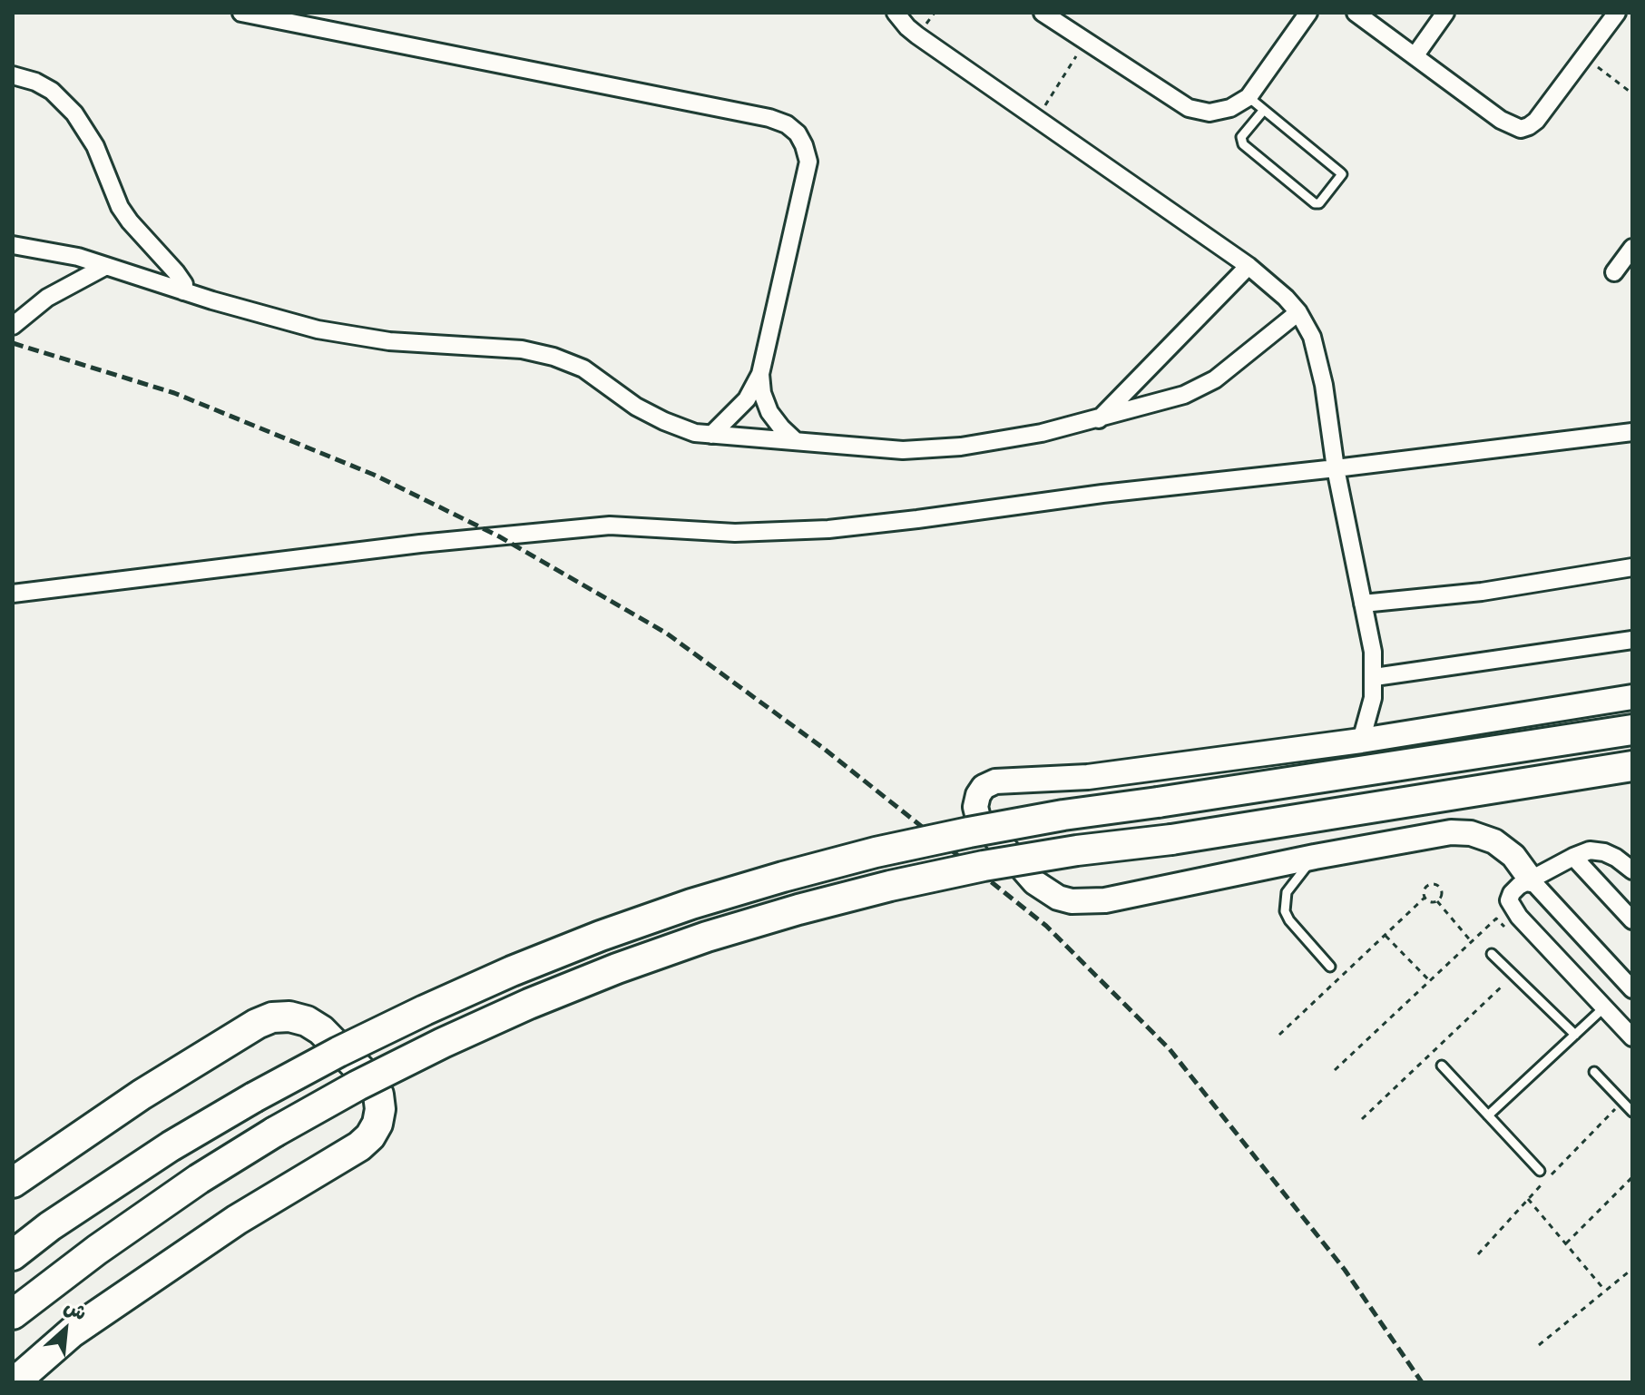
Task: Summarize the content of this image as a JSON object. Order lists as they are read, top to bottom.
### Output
{
  "north": "top right"
}
